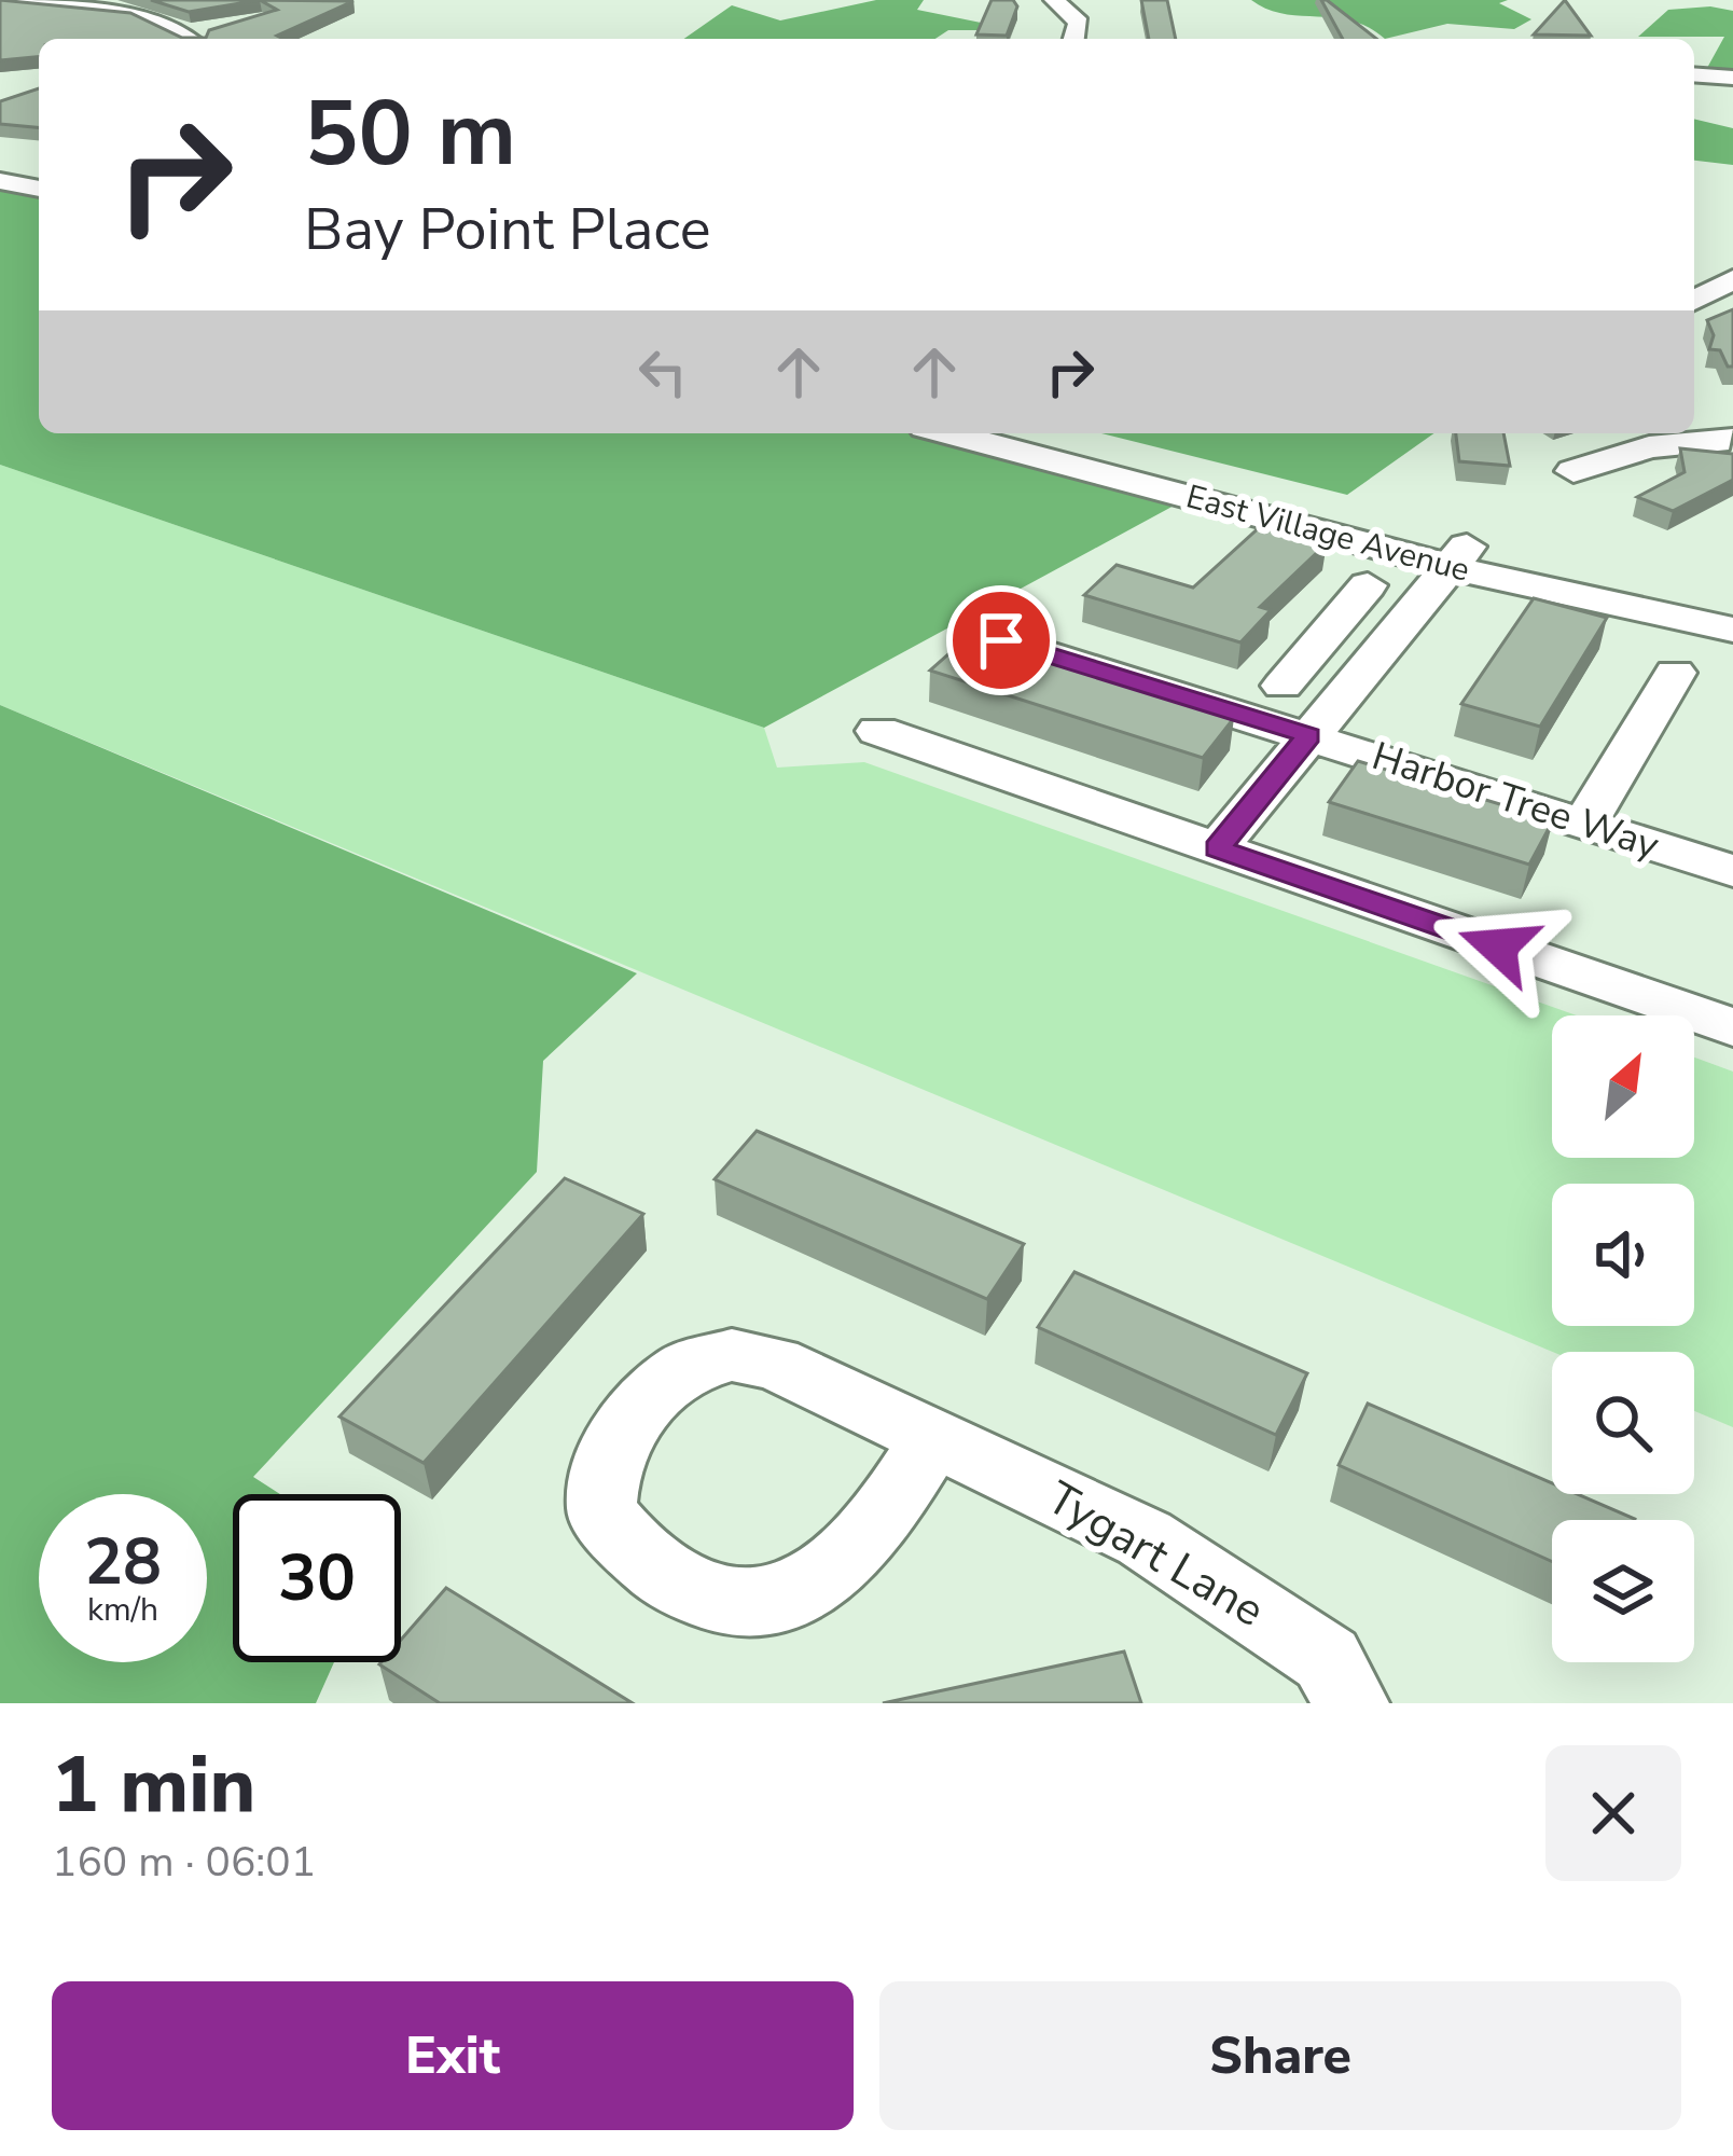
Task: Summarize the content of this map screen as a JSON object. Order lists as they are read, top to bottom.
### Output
{
  "streets": {
    "street": ["East Village Avenue", "Harbor Tree Way", "Tygart Lane"]
  },
  "north": "top right",
  "page": {
    "turn": ["50 m", "Bay Point Place"],
    "speed": "28 km/h",
    "limit": "30",
    "heading": ["1 min", "160 m · 06:01"],
    "buttons": ["Exit", "Share"]
  }
}
